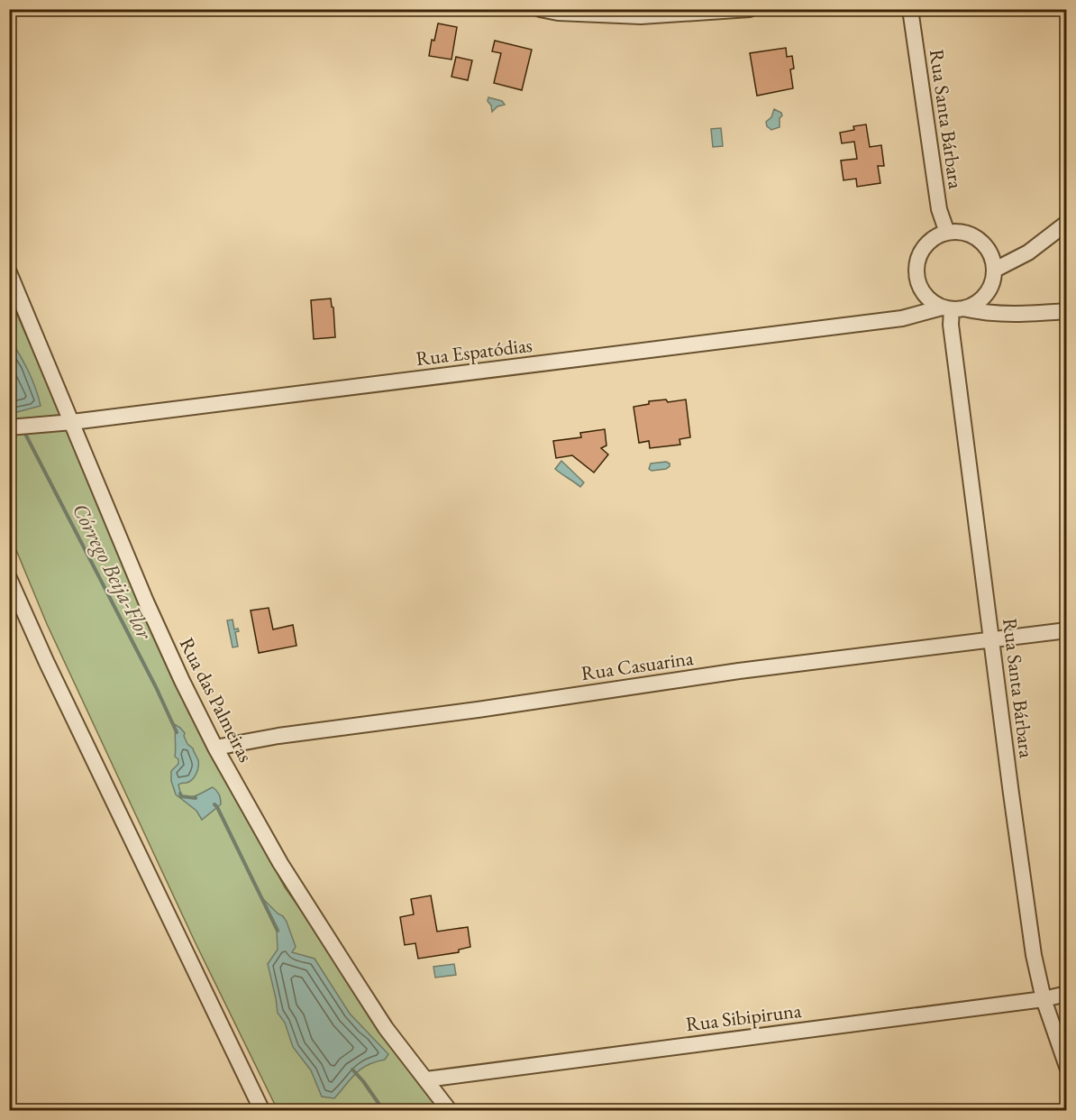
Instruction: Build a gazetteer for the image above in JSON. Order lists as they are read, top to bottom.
{
  "streets": {
    "street": [
      "Rua Santa Bárbara",
      "Rua Espatódias",
      "Rua Casuarina",
      "Rua das Palmeiras",
      "Rua Sibipiruna"
    ]
  },
  "crossings": [
    ["Rua Santa Bárbara", "Rua Espatódias"],
    ["Rua Santa Bárbara", "Rua Casuarina"],
    ["Rua Santa Bárbara", "Rua Sibipiruna"],
    ["Rua Espatódias", "Rua das Palmeiras"],
    ["Rua Casuarina", "Rua das Palmeiras"],
    ["Rua das Palmeiras", "Rua Sibipiruna"]
  ],
  "water": ["Córrego Beija-Flor"]
}
